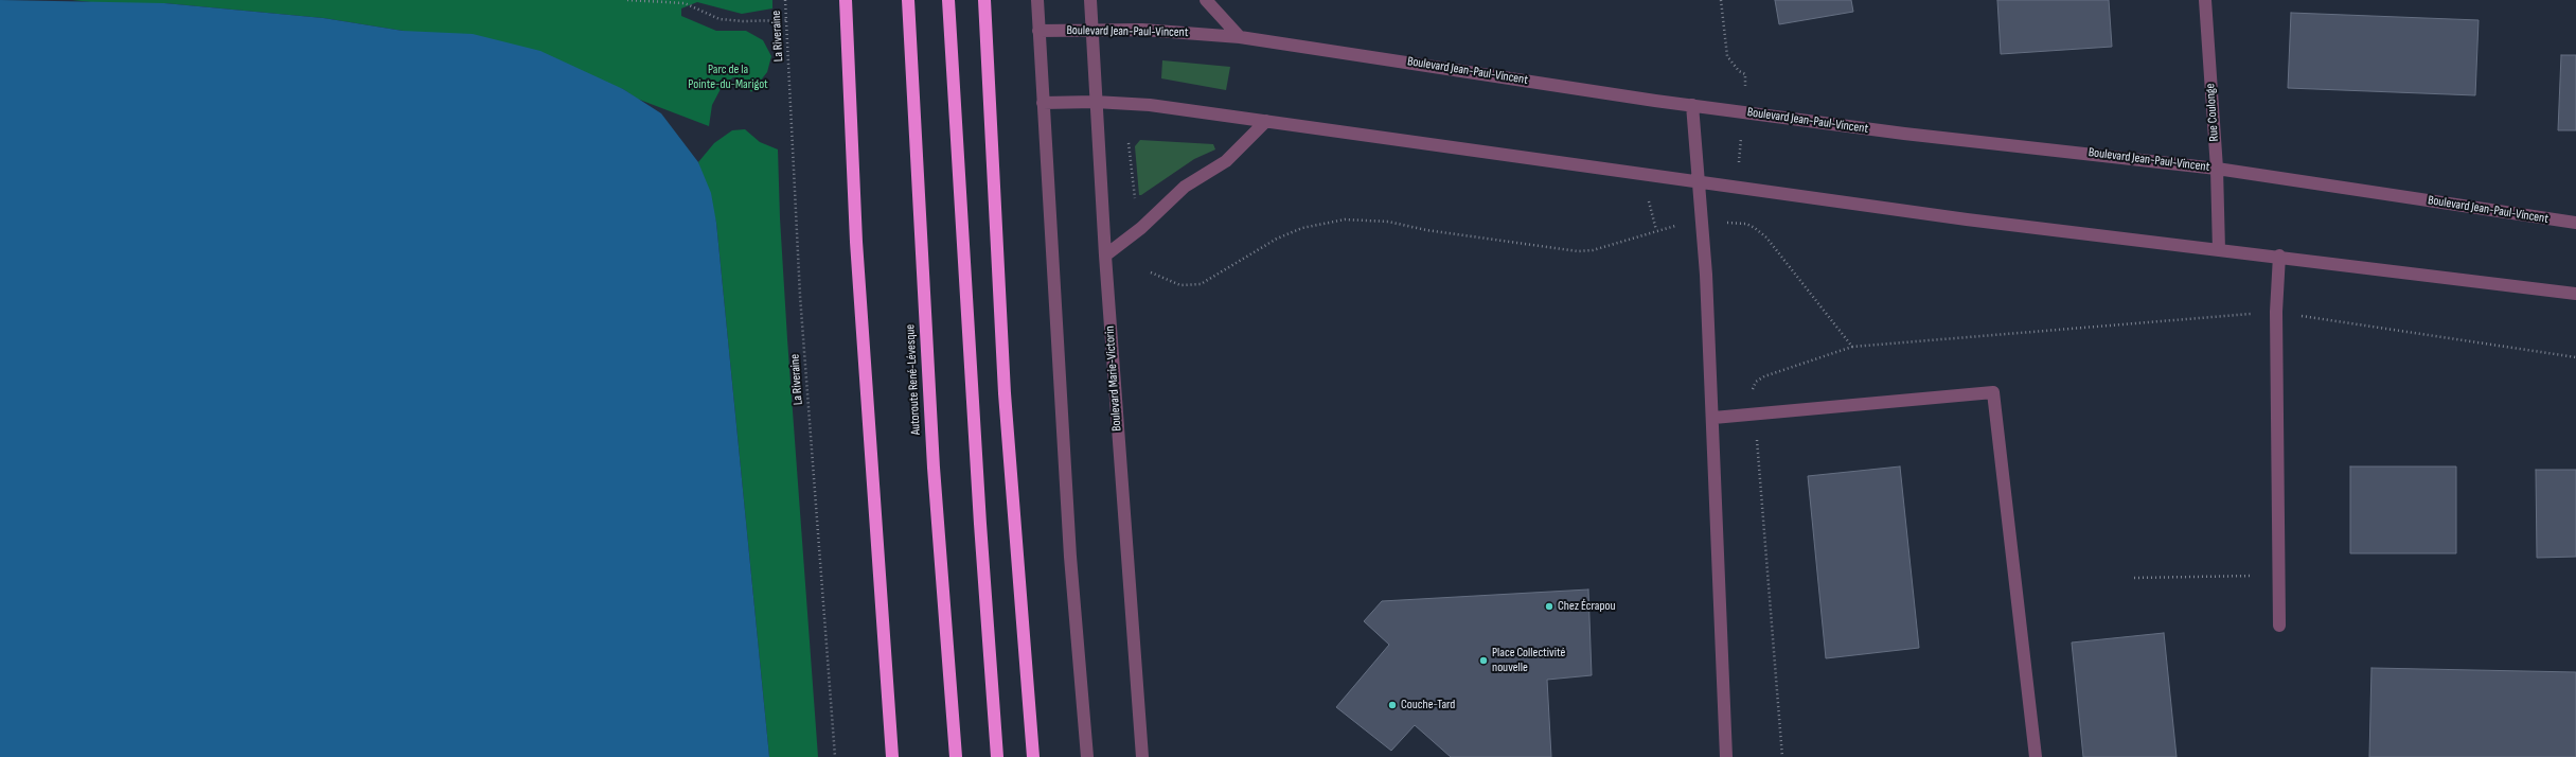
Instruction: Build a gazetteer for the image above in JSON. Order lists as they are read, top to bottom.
{
  "streets": {
    "highway": ["Autoroute René-Lévesque"],
    "street": ["Boulevard Jean-Paul-Vincent", "Rue Coulonge", "Boulevard Marie-Victorin"],
    "path": ["La Riveraine"]
  },
  "crossings": [
    ["Boulevard Jean-Paul-Vincent", "Rue Coulonge"],
    ["Boulevard Jean-Paul-Vincent", "Boulevard Marie-Victorin"]
  ],
  "parks": ["Parc de la Pointe-du-Marigot"],
  "places": ["Chez Écrapou", "Place Collectivité nouvelle", "Couche-Tard"]
}
